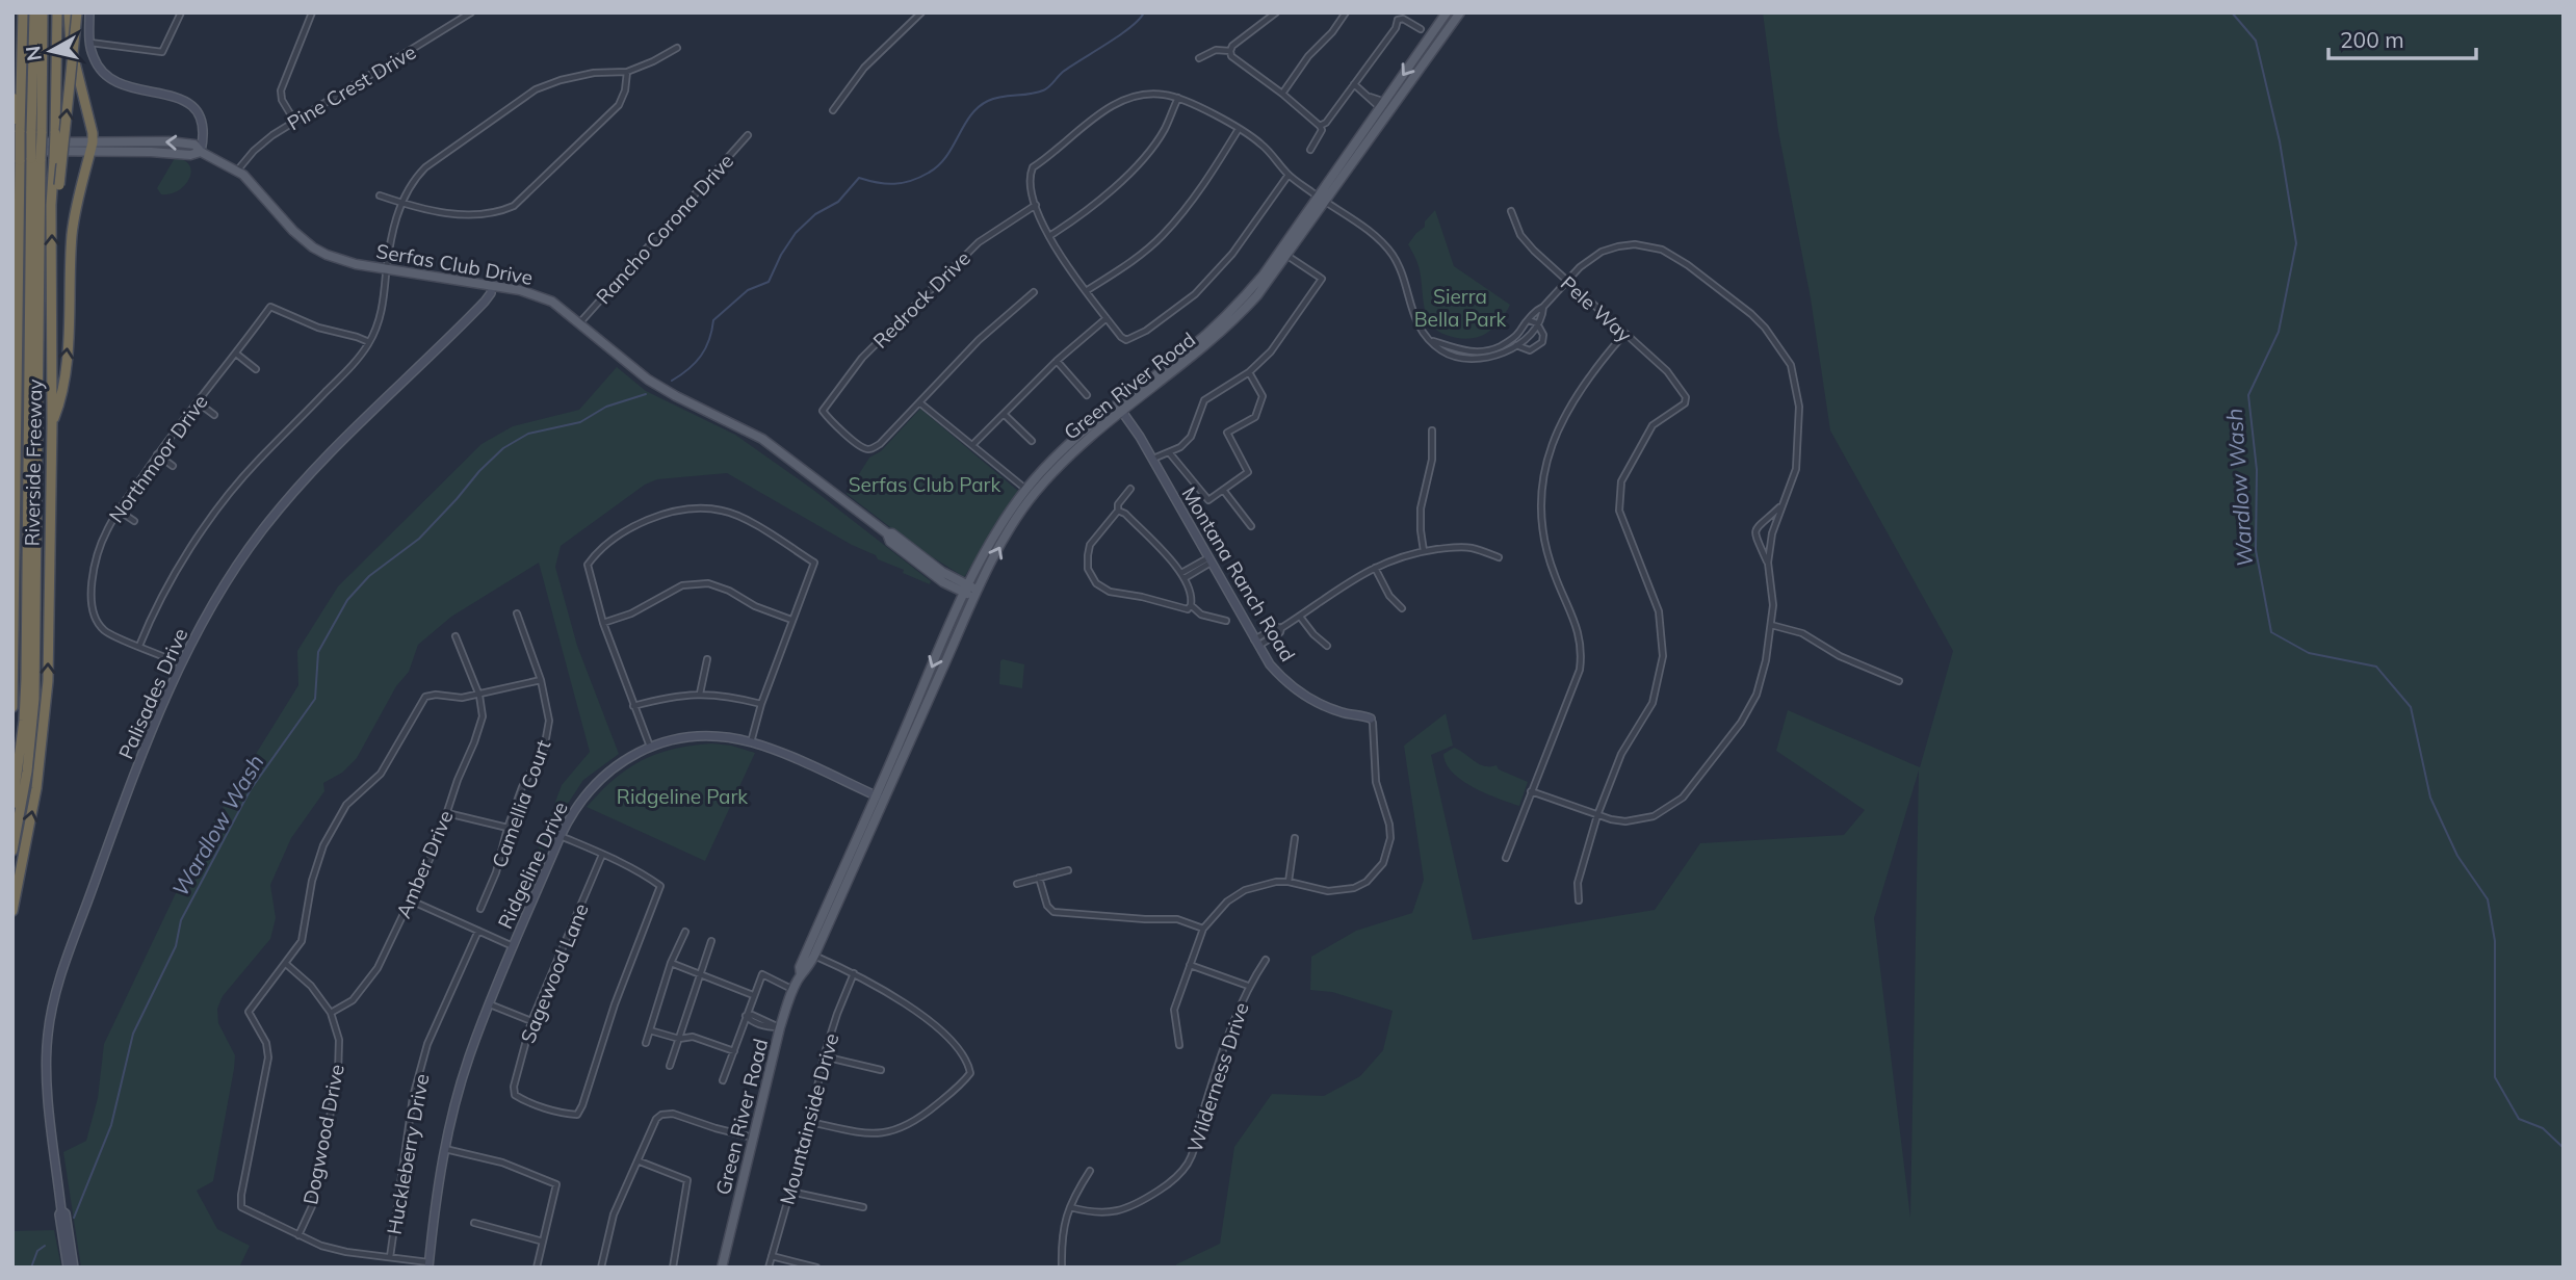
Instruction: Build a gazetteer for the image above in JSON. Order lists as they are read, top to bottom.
{
  "streets": {
    "highway": ["Riverside Freeway"],
    "main road": ["Serfas Club Drive", "Green River Road"],
    "street": [
      "Pine Crest Drive",
      "Rancho Corona Drive",
      "Redrock Drive",
      "Pele Way",
      "Northmoor Drive",
      "Montana Ranch Road",
      "Palisades Drive",
      "Camellia Court",
      "Amber Drive",
      "Ridgeline Drive",
      "Sagewood Lane",
      "Wilderness Drive",
      "Mountainside Drive",
      "Dogwood Drive",
      "Huckleberry Drive"
    ]
  },
  "crossings": [
    ["Pine Crest Drive", "Serfas Club Drive"],
    ["Rancho Corona Drive", "Serfas Club Drive"],
    ["Serfas Club Drive", "Green River Road"],
    ["Serfas Club Drive", "Palisades Drive"],
    ["Green River Road", "Montana Ranch Road"],
    ["Green River Road", "Ridgeline Drive"],
    ["Amber Drive", "Dogwood Drive"]
  ],
  "water": ["Wardlow Wash"],
  "parks": ["Sierra Bella Park", "Serfas Club Park", "Ridgeline Park"],
  "scale_bar": "200 m",
  "north": "left"
}
